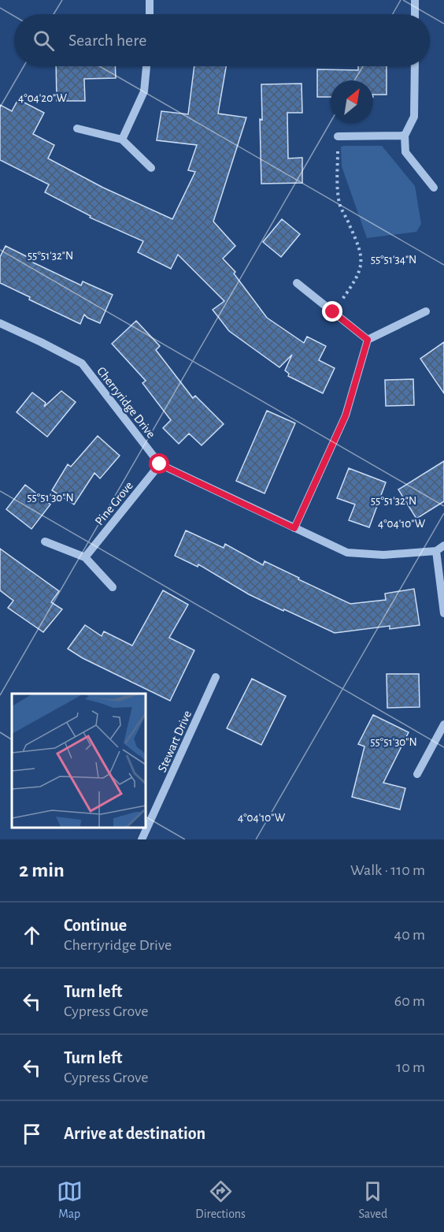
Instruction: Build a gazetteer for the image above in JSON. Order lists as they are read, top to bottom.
{
  "streets": {
    "street": ["Cherryridge Drive", "Pine Grove", "Stewart Drive"]
  },
  "crossings": [
    ["Cherryridge Drive", "Pine Grove"]
  ],
  "north": "top right",
  "page": {
    "search": "Search here",
    "heading": ["2 min", "Walk · 110 m"],
    "list": [
      ["Continue", "Cherryridge Drive", "40 m"],
      ["Turn left", "Cypress Grove", "60 m"],
      ["Turn left", "Cypress Grove", "10 m"],
      "Arrive at destination"
    ],
    "nav": ["Map", "Directions", "Saved"]
  },
  "coordinates": [
    "4°04'20\"W",
    "55°51'32\"N",
    "55°51'34\"N",
    "55°51'30\"N",
    "4°04'10\"W"
  ]
}
